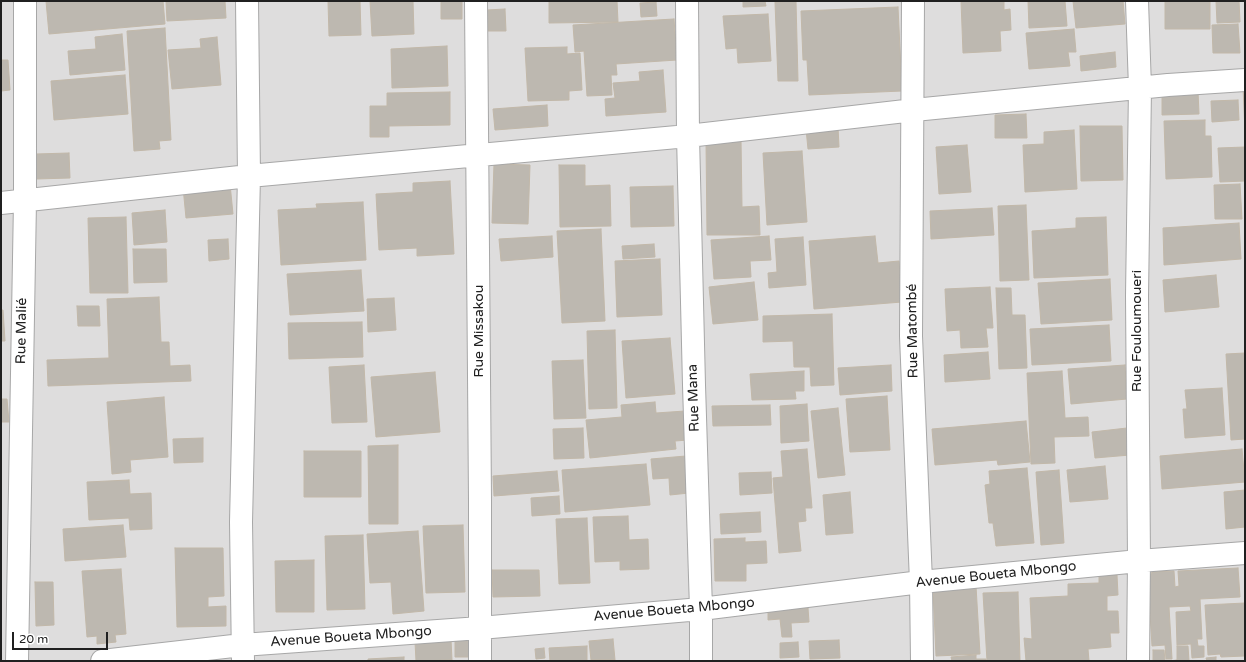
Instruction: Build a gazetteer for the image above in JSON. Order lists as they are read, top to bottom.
{
  "streets": {
    "street": [
      "Rue Malié",
      "Rue Missakou",
      "Rue Matombé",
      "Rue Fouloumoueri",
      "Rue Mana",
      "Avenue Boueta Mbongo"
    ]
  },
  "crossings": [
    ["Rue Missakou", "Avenue Boueta Mbongo"],
    ["Rue Matombé", "Avenue Boueta Mbongo"],
    ["Rue Fouloumoueri", "Avenue Boueta Mbongo"],
    ["Rue Mana", "Avenue Boueta Mbongo"]
  ],
  "scale_bar": "20 m"
}
